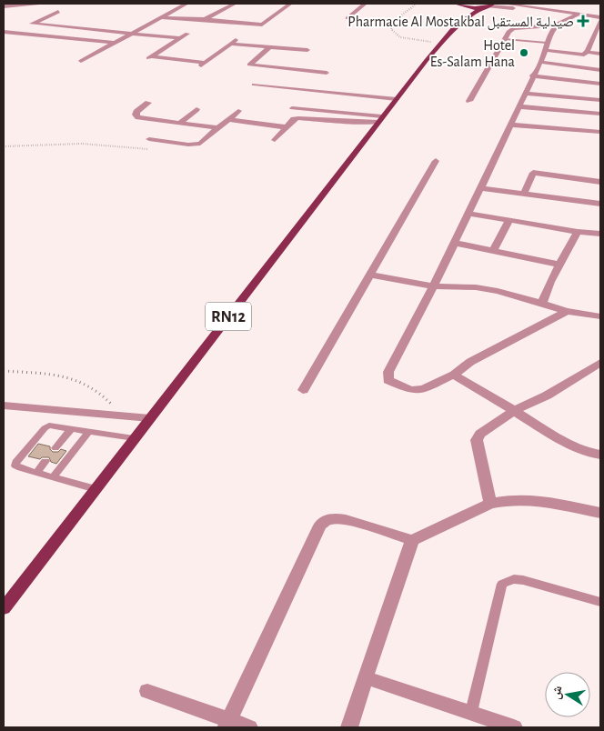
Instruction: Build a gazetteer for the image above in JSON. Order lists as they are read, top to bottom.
{
  "streets": {
    "main road": ["RN12"]
  },
  "places": {
    "health": ["Pharmacie Al Mostakbal صيدلية المستقبل"],
    "other": ["Hotel Es-Salam Hana"]
  },
  "north": "left"
}
